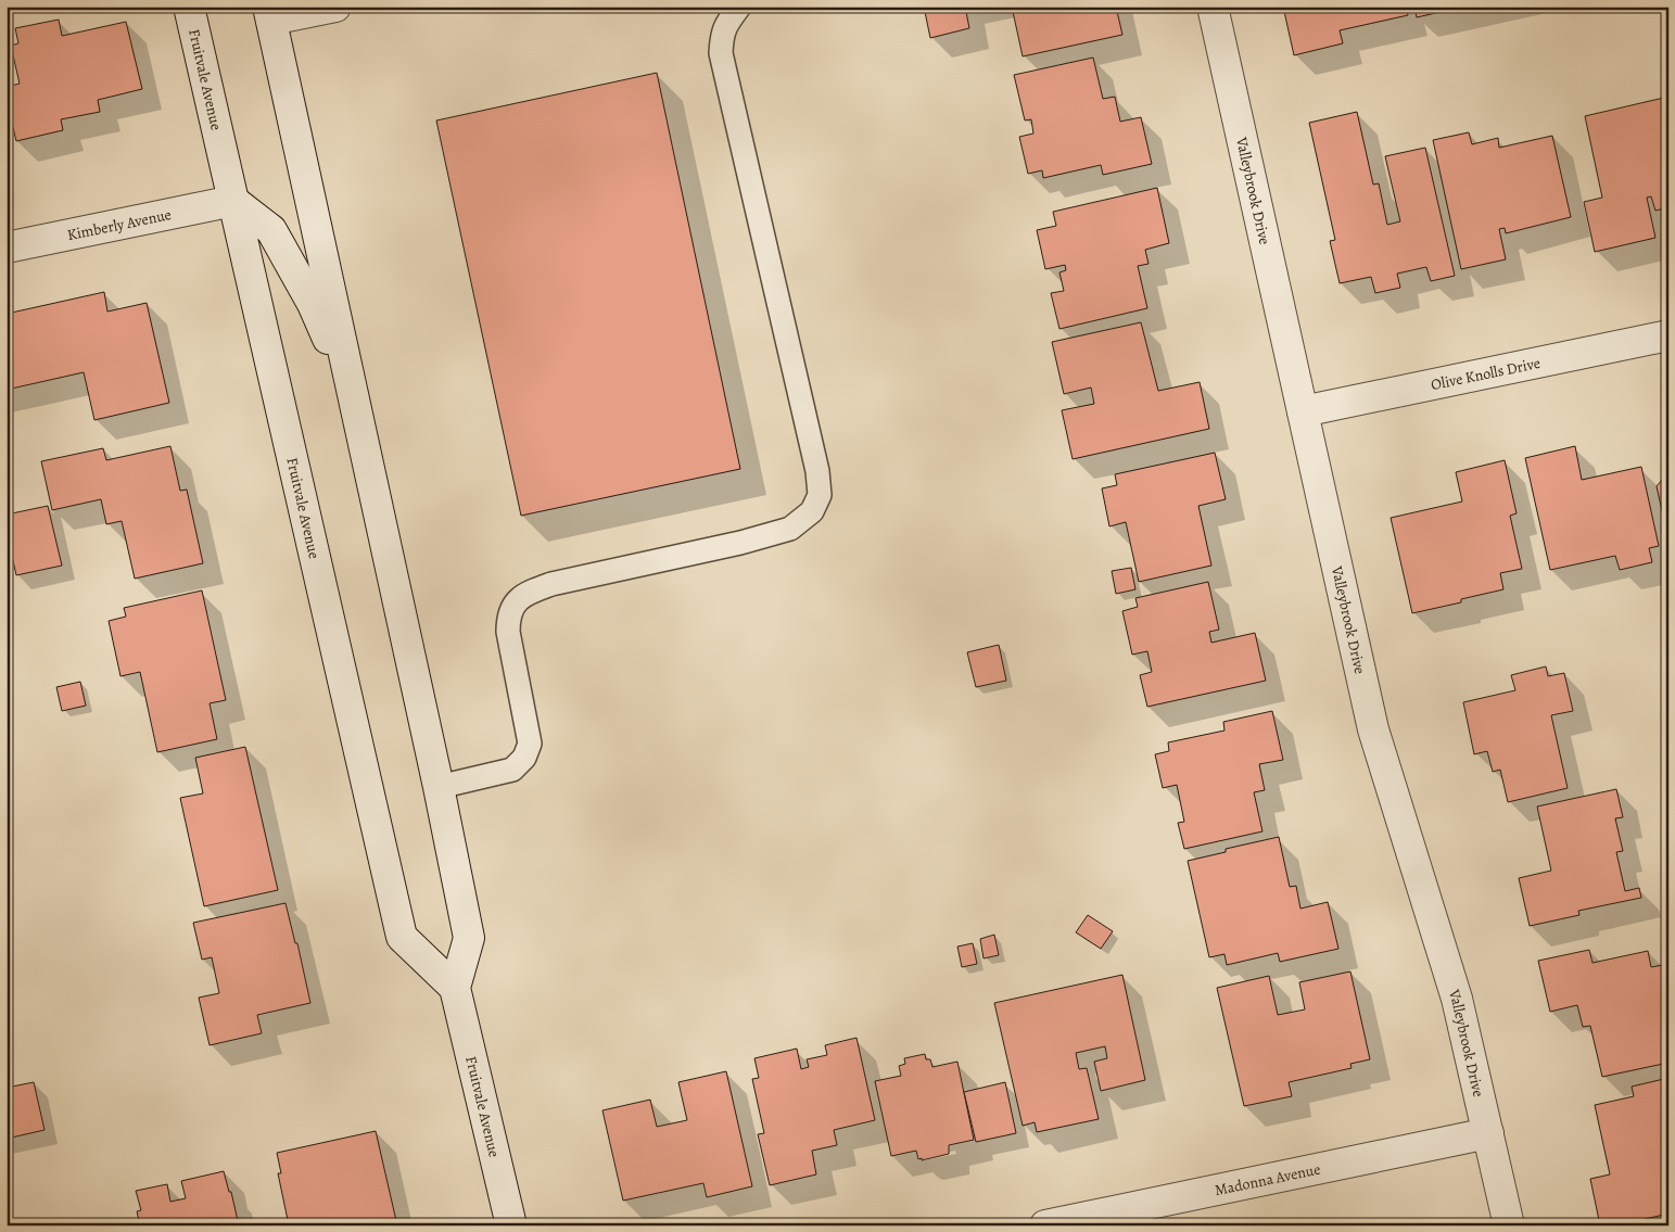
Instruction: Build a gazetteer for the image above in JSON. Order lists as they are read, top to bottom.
{
  "streets": {
    "main road": [
      "Fruitvale Avenue",
      "Valleybrook Drive",
      "Kimberly Avenue",
      "Olive Knolls Drive",
      "Madonna Avenue"
    ]
  },
  "crossings": [
    ["Fruitvale Avenue", "Kimberly Avenue"],
    ["Valleybrook Drive", "Olive Knolls Drive"],
    ["Valleybrook Drive", "Madonna Avenue"]
  ]
}
